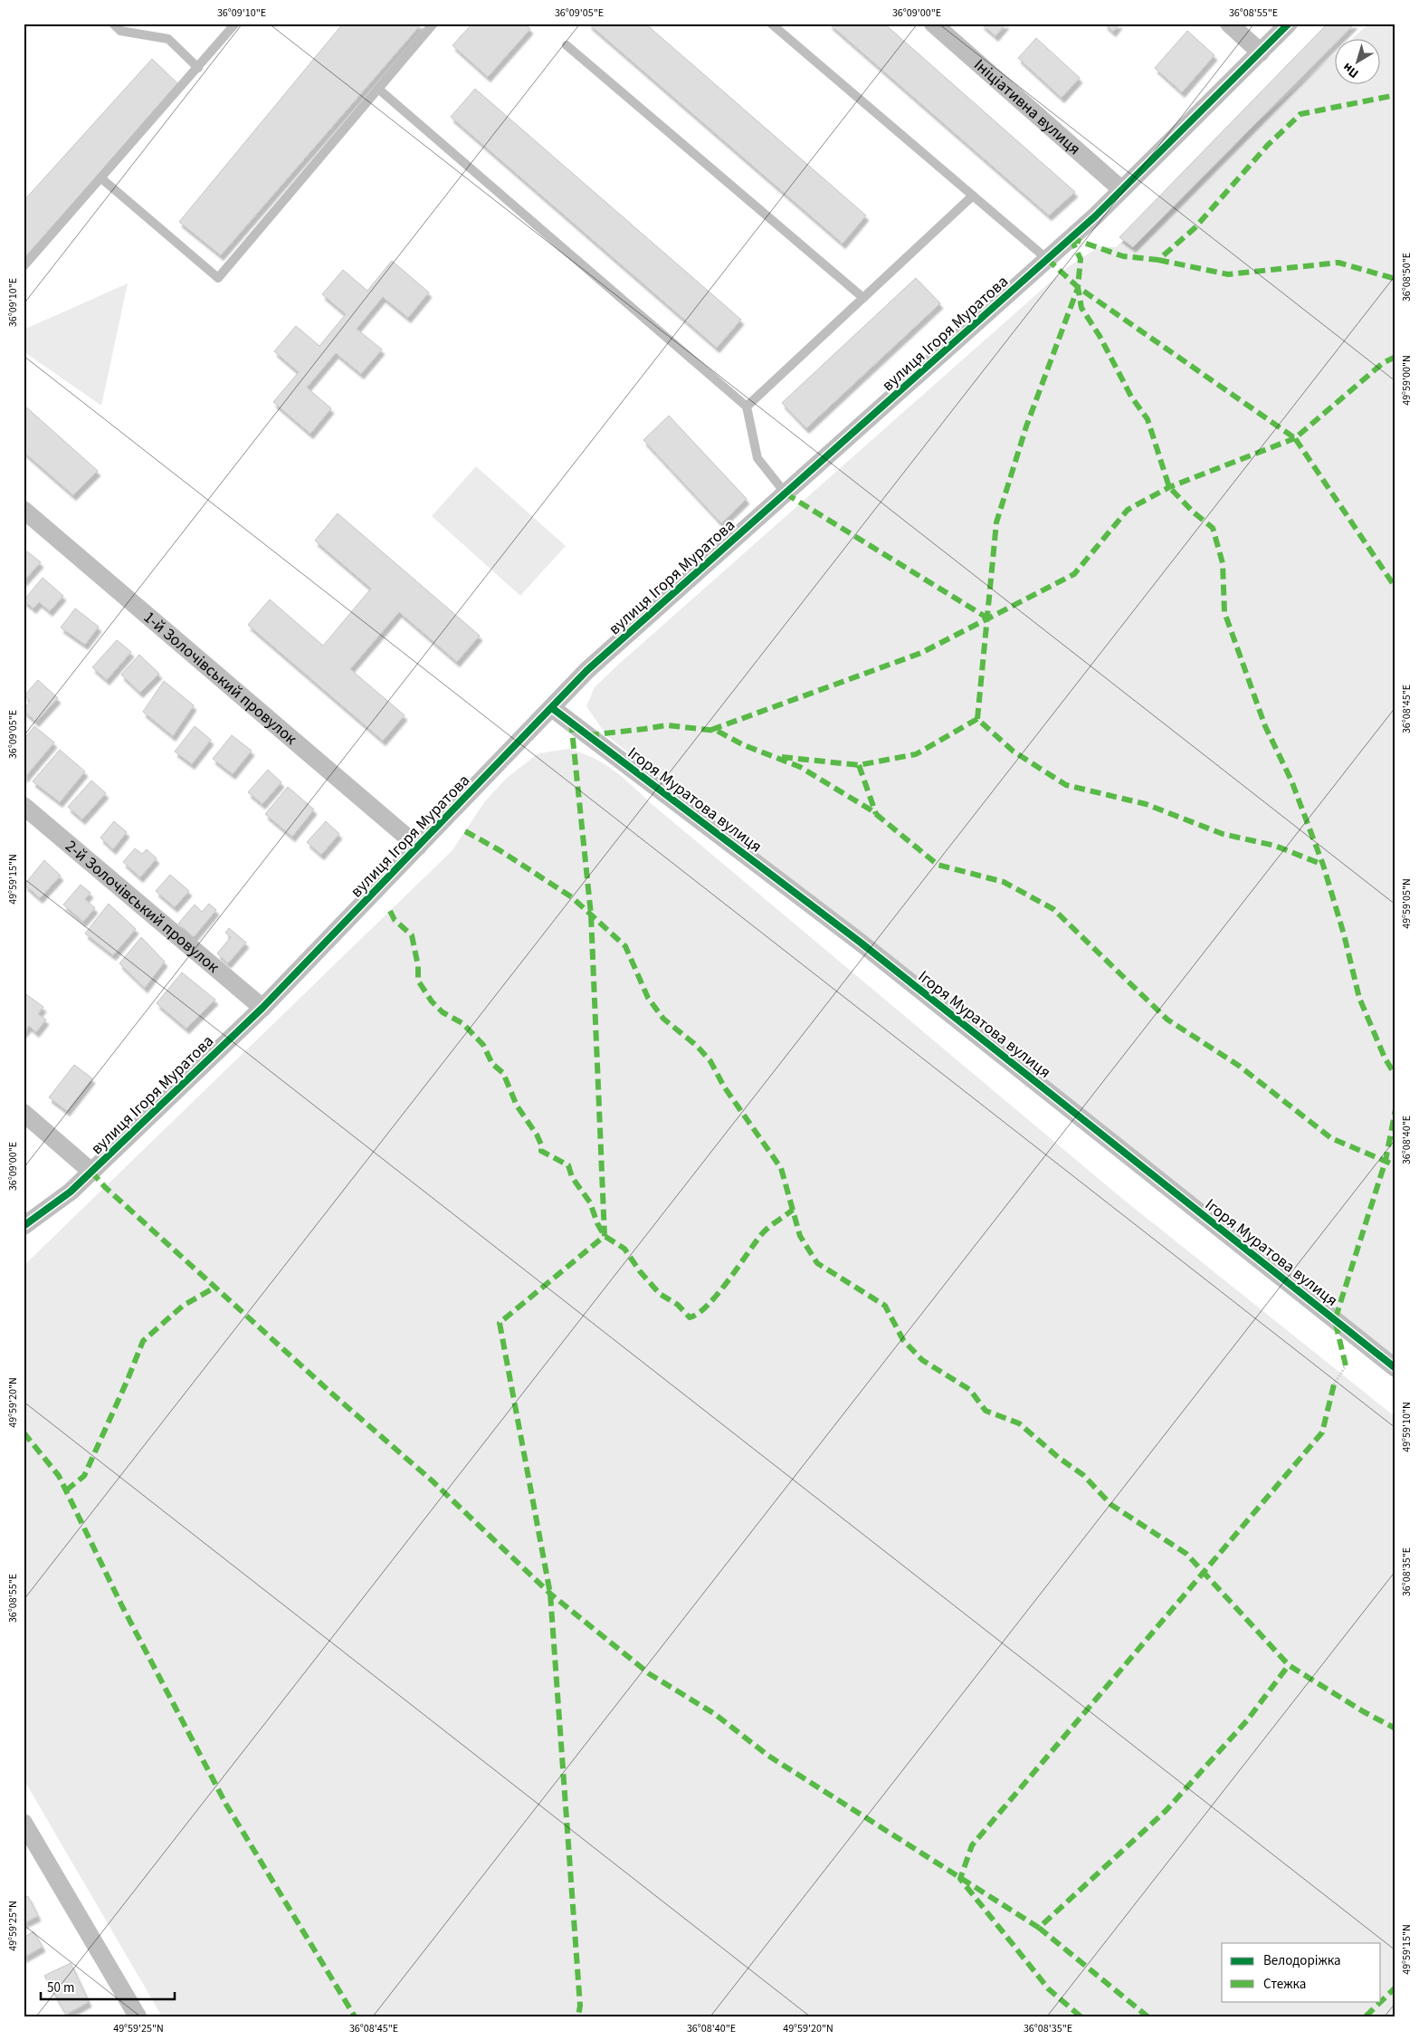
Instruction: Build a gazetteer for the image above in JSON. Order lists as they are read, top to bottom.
{
  "streets": {
    "street": [
      "Ініціативна вулиця",
      "вулиця Ігоря Муратова",
      "1-й Золочівський провулок",
      "Ігоря Муратова вулиця",
      "2-й Золочівський провулок"
    ]
  },
  "crossings": [
    ["Ініціативна вулиця", "вулиця Ігоря Муратова"],
    ["вулиця Ігоря Муратова", "1-й Золочівський провулок"],
    ["вулиця Ігоря Муратова", "Ігоря Муратова вулиця"],
    ["вулиця Ігоря Муратова", "2-й Золочівський провулок"]
  ],
  "legend": ["Велодоріжка", "Стежка"],
  "scale_bar": "50 m",
  "north": "bottom left",
  "coordinates": [
    "36°09'10\"E",
    "36°09'05\"E",
    "36°09'00\"E",
    "36°08'55\"E",
    "36°08'50\"E",
    "49°59'00\"N",
    "36°08'45\"E",
    "49°59'15\"N",
    "49°59'05\"N",
    "36°08'40\"E",
    "49°59'20\"N",
    "49°59'10\"N",
    "36°08'35\"E",
    "49°59'25\"N"
  ]
}
